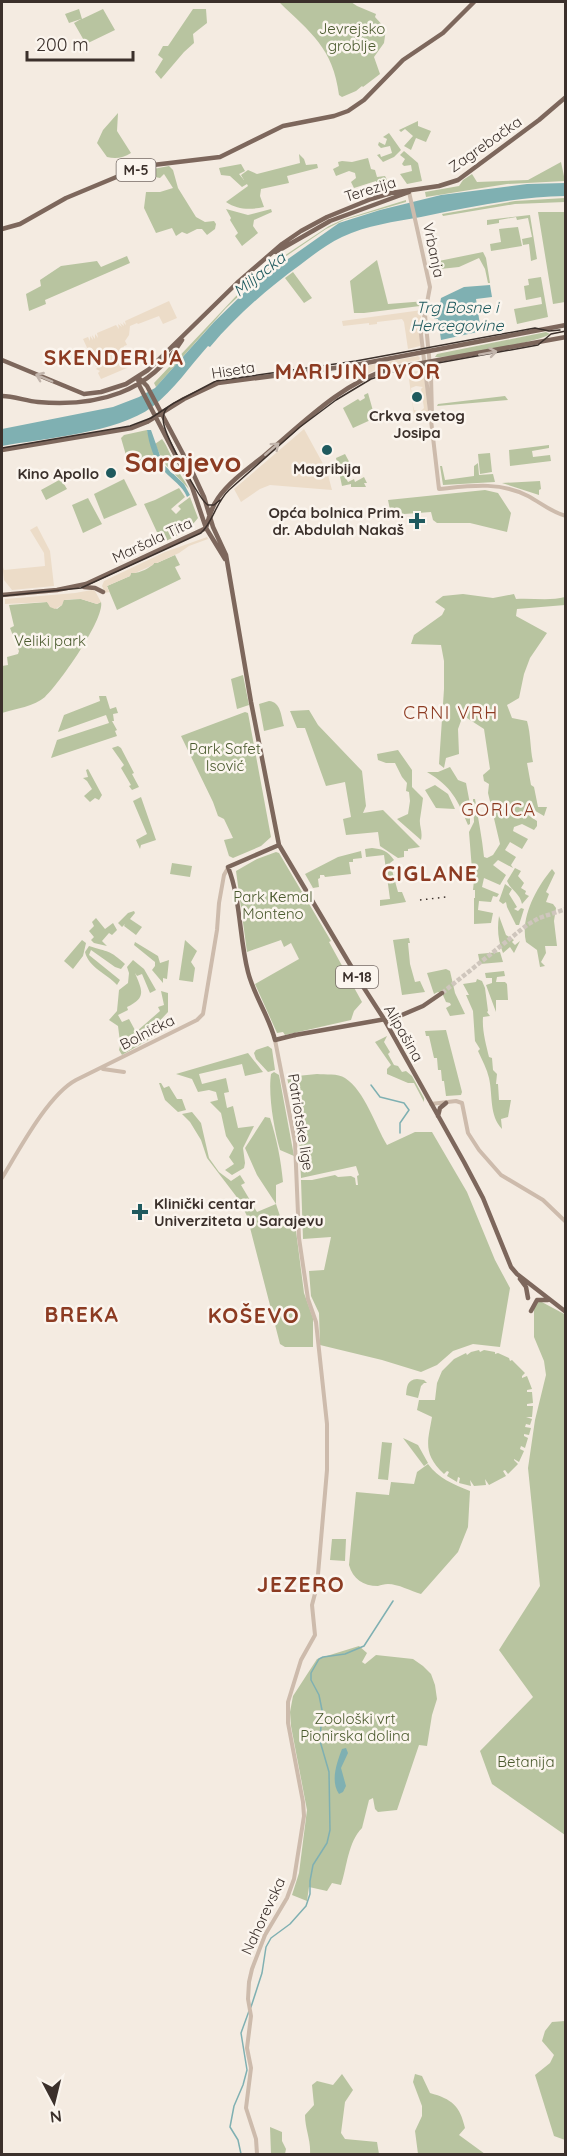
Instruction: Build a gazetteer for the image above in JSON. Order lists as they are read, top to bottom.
{
  "streets": {
    "main road": [
      "Zagrebačka",
      "M-5",
      "Terezija",
      "Hiseta",
      "Maršala Tita",
      "M-18",
      "Alipašina",
      "Patriotske lige"
    ],
    "street": ["Vrbanja", "Bolnička", "Nahorevska"]
  },
  "crossings": [
    ["Zagrebačka", "Terezija"],
    ["Zagrebačka", "Vrbanja"],
    ["Terezija", "Vrbanja"],
    ["Vrbanja", "Hiseta"],
    ["Vrbanja", "Maršala Tita"],
    ["Hiseta", "M-18"],
    ["Maršala Tita", "M-18"],
    ["Maršala Tita", "Alipašina"],
    ["M-18", "Alipašina"],
    ["Bolnička", "Patriotske lige"],
    ["Patriotske lige", "Nahorevska"]
  ],
  "one_way": ["Maršala Tita"],
  "districts": [
    "SKENDERIJA",
    "MARIJIN DVOR",
    "Sarajevo",
    "CRNI VRH",
    "GORICA",
    "CIGLANE",
    "BREKA",
    "KOŠEVO",
    "JEZERO"
  ],
  "water": ["Miljacka", "Trg Bosne i Hercegovine"],
  "parks": [
    "Jevrejsko groblje",
    "Veliki park",
    "Park Safet Isović",
    "Park Кemal Monteno",
    "Zoološki vrt Pionirska dolina",
    "Betanija"
  ],
  "places": {
    "other": ["Crkva svetog Josipa", "Magribija", "Kino Apollo"],
    "health": ["Opća bolnica Prim. dr. Abdulah Nakaš", "Klinički centar Univerziteta u Sarajevu"]
  },
  "scale_bar": "200 m",
  "north": "bottom"
}
